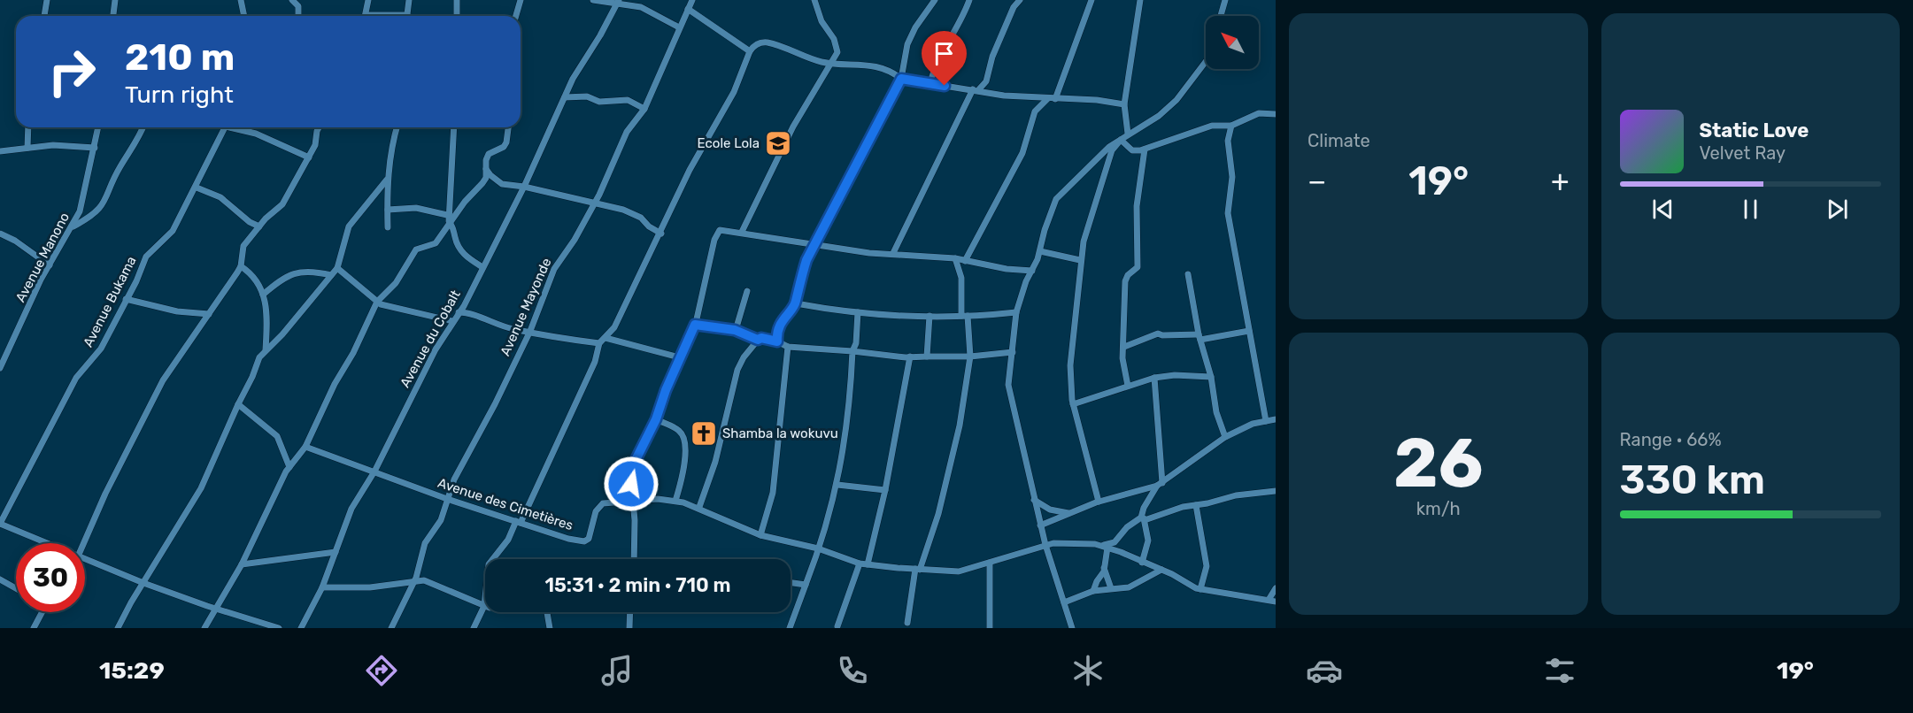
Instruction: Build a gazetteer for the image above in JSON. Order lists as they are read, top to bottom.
{
  "streets": {
    "street": [
      "Avenue Manono",
      "Avenue Bukama",
      "Avenue Mayonde",
      "Avenue du Cobalt",
      "Avenue des Cimetières"
    ]
  },
  "crossings": [
    ["Avenue Mayonde", "Avenue des Cimetières"],
    ["Avenue du Cobalt", "Avenue des Cimetières"]
  ],
  "places": {
    "school or university": ["Ecole Lola"],
    "church": ["Shamba la wokuvu"]
  },
  "north": "top left",
  "page": {
    "tile": [
      "Climate",
      ["26", "km/h"],
      ["Range · 66%", "330 km"]
    ],
    "turn": ["210 m", "Turn right"],
    "song": ["Static Love", "Velvet Ray"],
    "heat": ["−", "19°", "+"],
    "limit": "30",
    "trip": "15:31 · 2 min · 710 m",
    "tabs": ["15:29", "19°"]
  }
}
